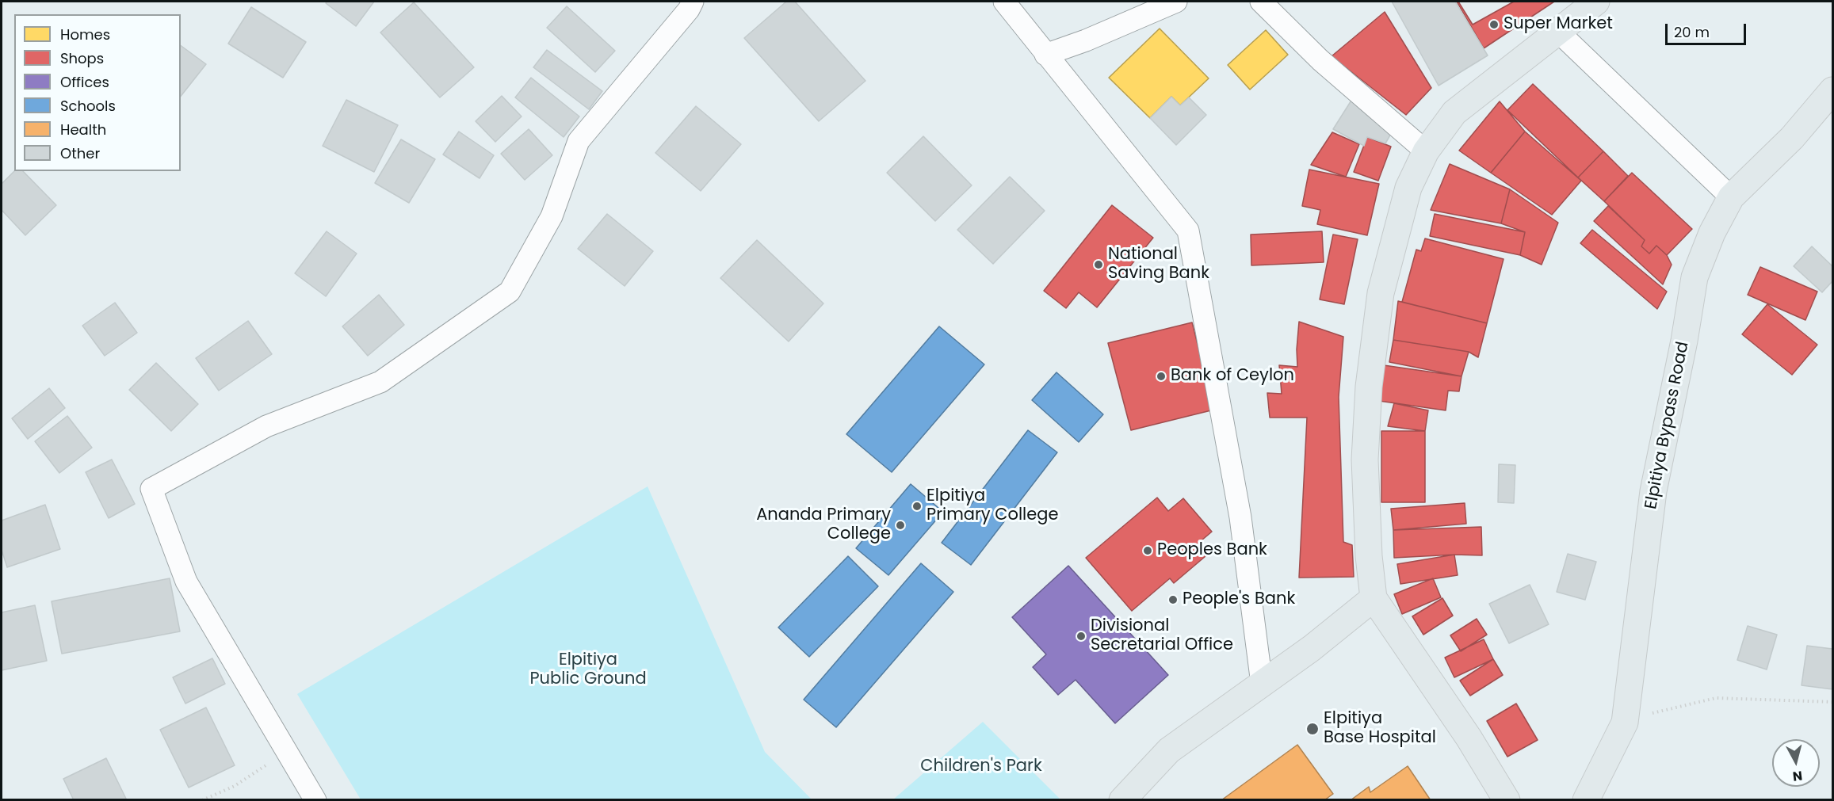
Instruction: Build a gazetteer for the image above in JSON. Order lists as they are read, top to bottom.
{
  "streets": {
    "main road": ["Elpitiya Bypass Road"]
  },
  "parks": ["Elpitiya Public Ground", "Children's Park"],
  "places": [
    "Super Market",
    "National Saving Bank",
    "Bank of Ceylon",
    "Elpitiya Primary College",
    "Ananda Primary College",
    "Peoples Bank",
    "People's Bank",
    "Divisional Secretarial Office",
    "Elpitiya Base Hospital"
  ],
  "legend": [
    "Homes",
    "Shops",
    "Offices",
    "Schools",
    "Health",
    "Other"
  ],
  "scale_bar": "20 m",
  "north": "bottom"
}
